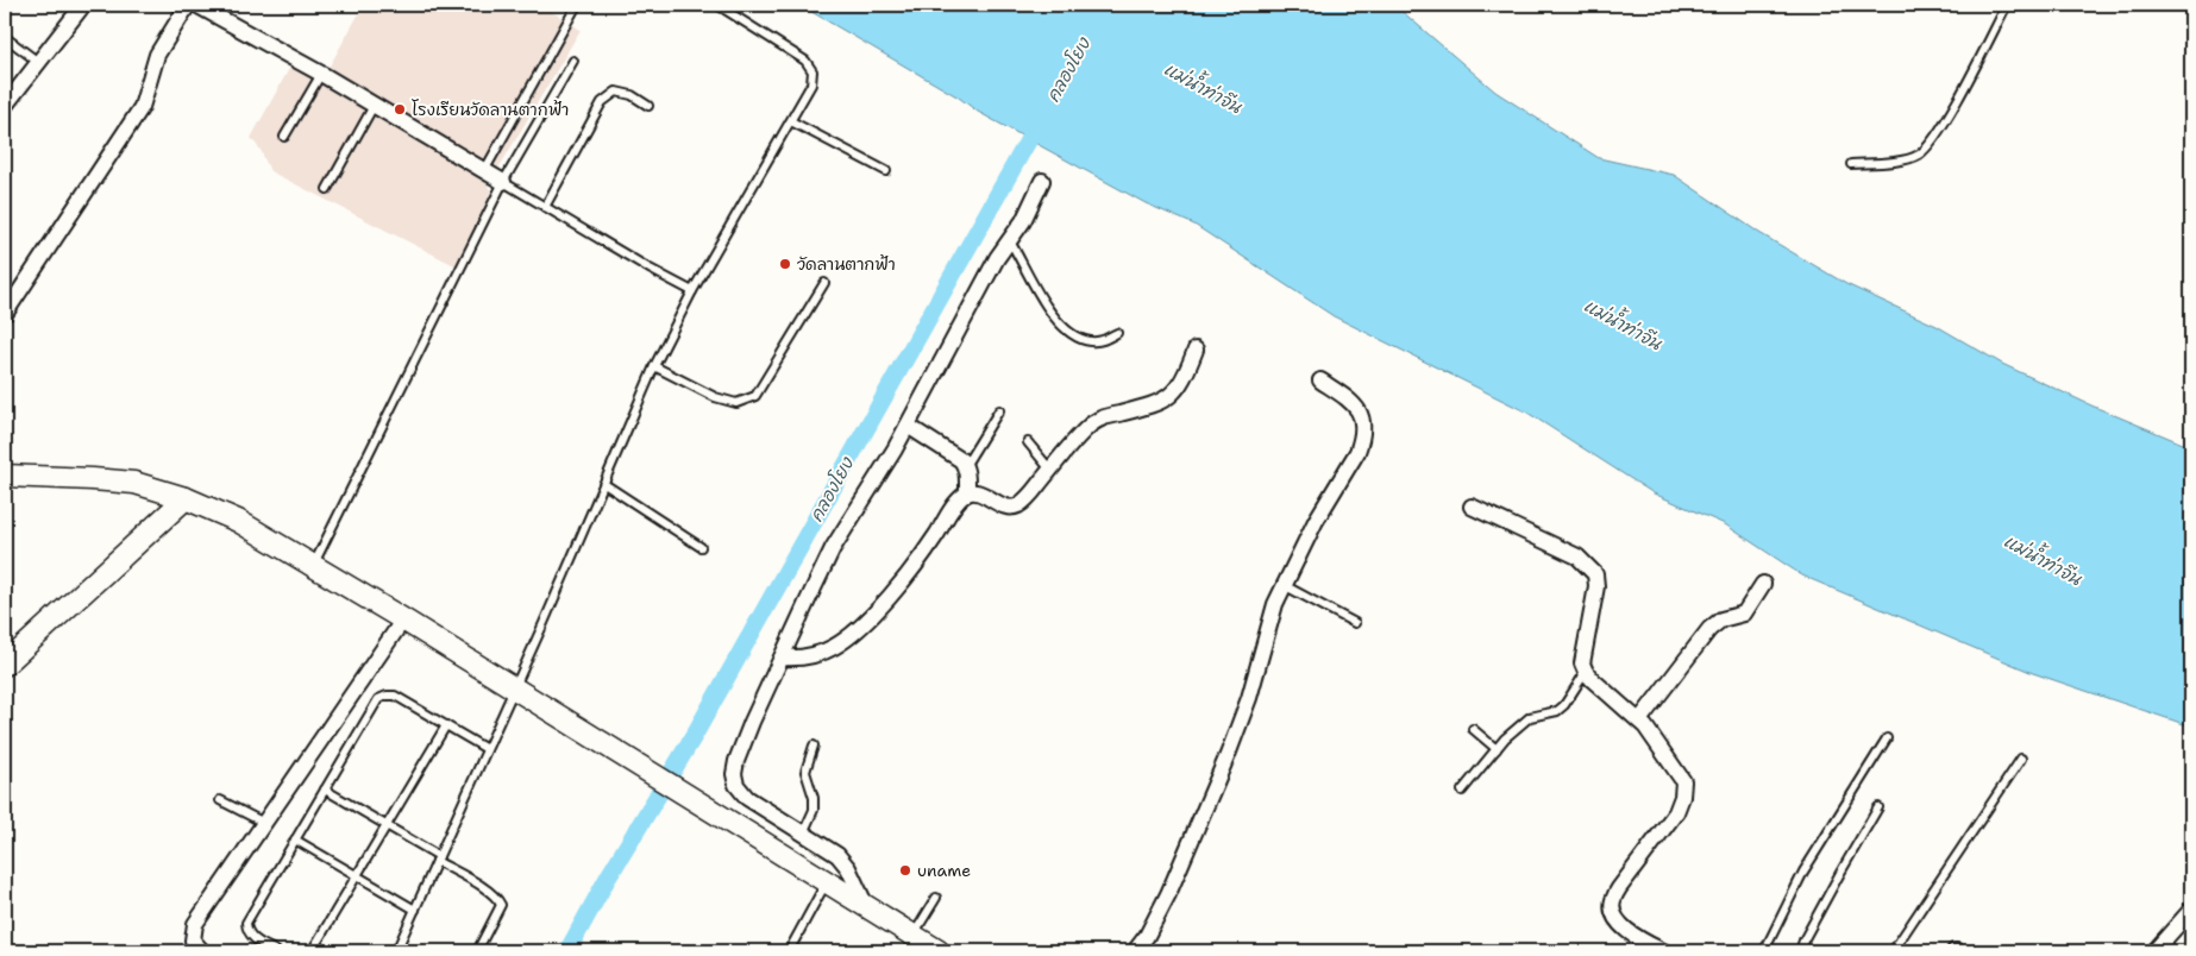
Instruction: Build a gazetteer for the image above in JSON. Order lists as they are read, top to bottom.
{
  "water": ["คลองโยง", "แม่น้ำท่าจีน"],
  "places": ["โรงเรียนวัดลานตากฟ้า", "วัดลานตากฟ้า", "uname"]
}
